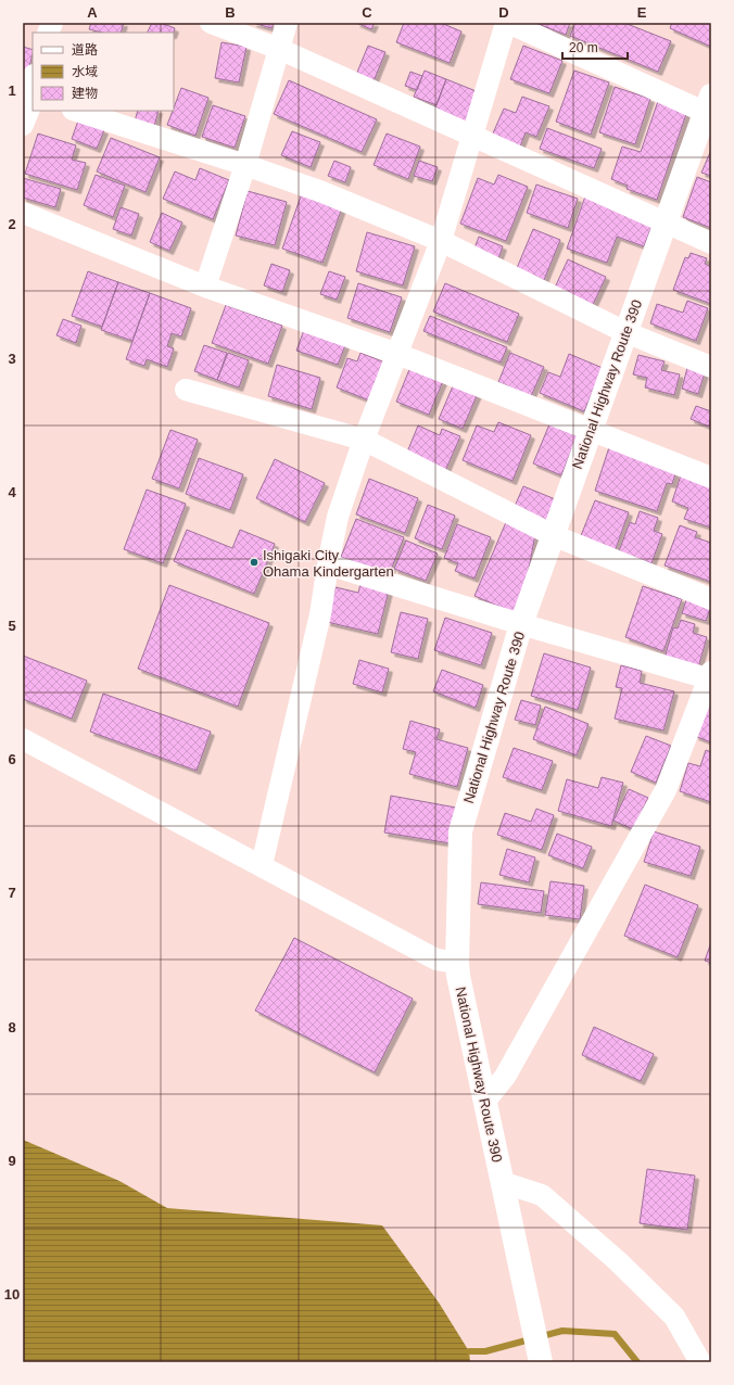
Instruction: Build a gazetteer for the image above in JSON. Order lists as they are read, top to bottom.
{
  "streets": {
    "highway": ["National Highway Route 390"]
  },
  "places": ["Ishigaki City Ohama Kindergarten"],
  "legend": ["道路", "水域", "建物"],
  "scale_bar": "20 m",
  "grid": {
    "columns": [
      "A",
      "B",
      "C",
      "D",
      "E"
    ],
    "rows": [
      "1",
      "2",
      "3",
      "4",
      "5",
      "6",
      "7",
      "8",
      "9",
      "10"
    ]
  }
}
